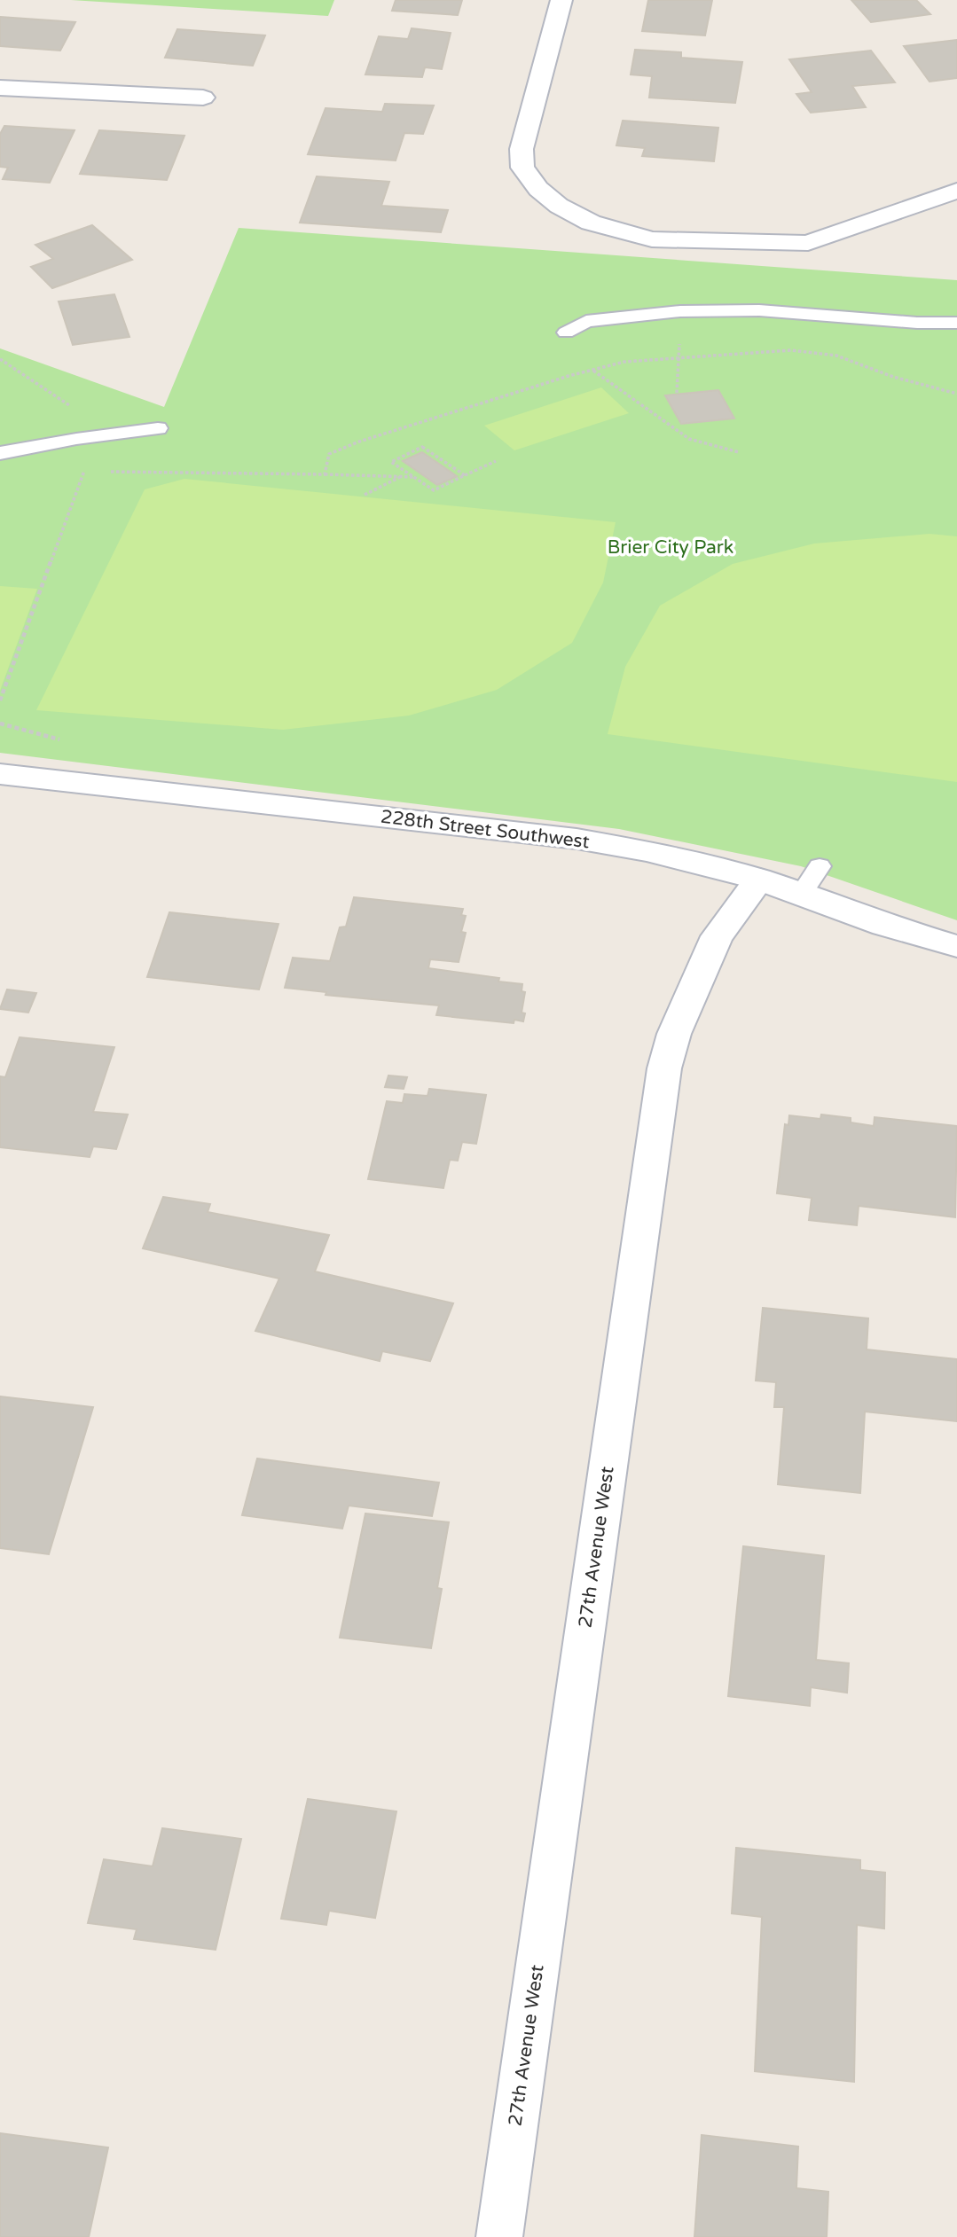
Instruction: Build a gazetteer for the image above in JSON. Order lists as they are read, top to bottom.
{
  "streets": {
    "street": ["228th Street Southwest", "27th Avenue West"]
  },
  "crossings": [
    ["228th Street Southwest", "27th Avenue West"]
  ],
  "parks": ["Brier City Park"]
}
